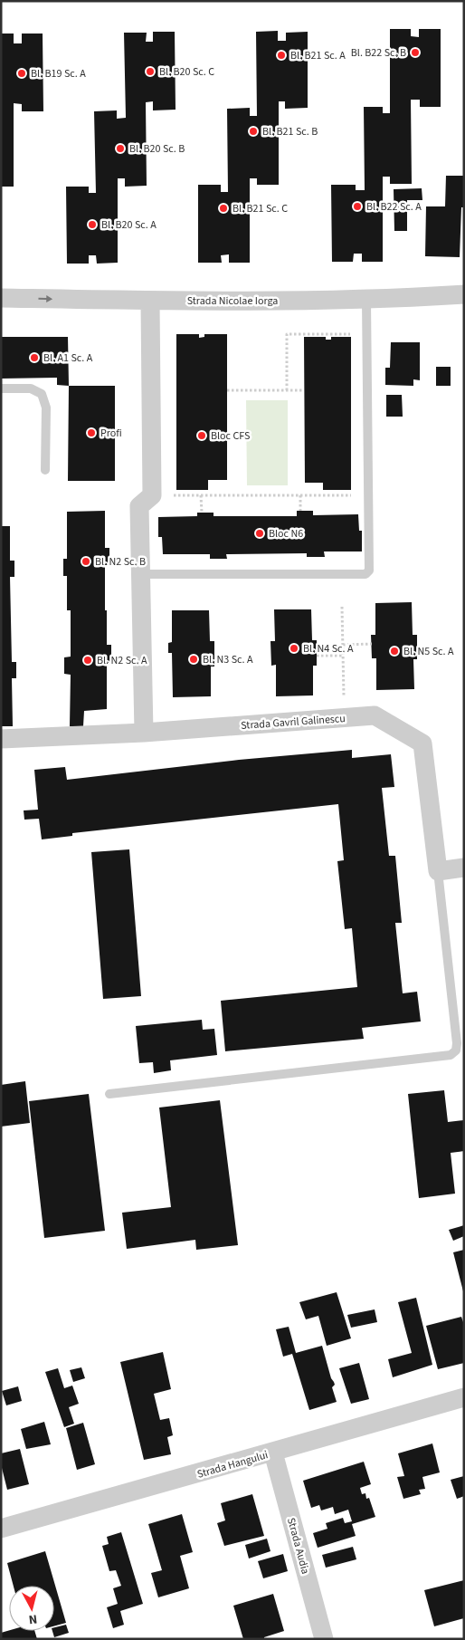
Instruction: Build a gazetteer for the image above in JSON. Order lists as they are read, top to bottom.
{
  "streets": {
    "street": [
      "Strada Nicolae Iorga",
      "Strada Gavril Galinescu",
      "Strada Hangului",
      "Strada Audia"
    ]
  },
  "crossings": [
    ["Strada Hangului", "Strada Audia"]
  ],
  "places": [
    "Bl. B22 Sc. B",
    "Bl. B21 Sc. A",
    "Bl. B20 Sc. C",
    "Bl. B19 Sc. A",
    "Bl. B21 Sc. B",
    "Bl. B20 Sc. B",
    "Bl. B22 Sc. A",
    "Bl. B21 Sc. C",
    "Bl. B20 Sc. A",
    "Bl. A1 Sc. A",
    "Profi",
    "Bloc CFS",
    "Bloc N6",
    "Bl. N2 Sc. B",
    "Bl. N4 Sc. A",
    "Bl. N5 Sc. A",
    "Bl. N3 Sc. A",
    "Bl. N2 Sc. A"
  ],
  "north": "bottom"
}
